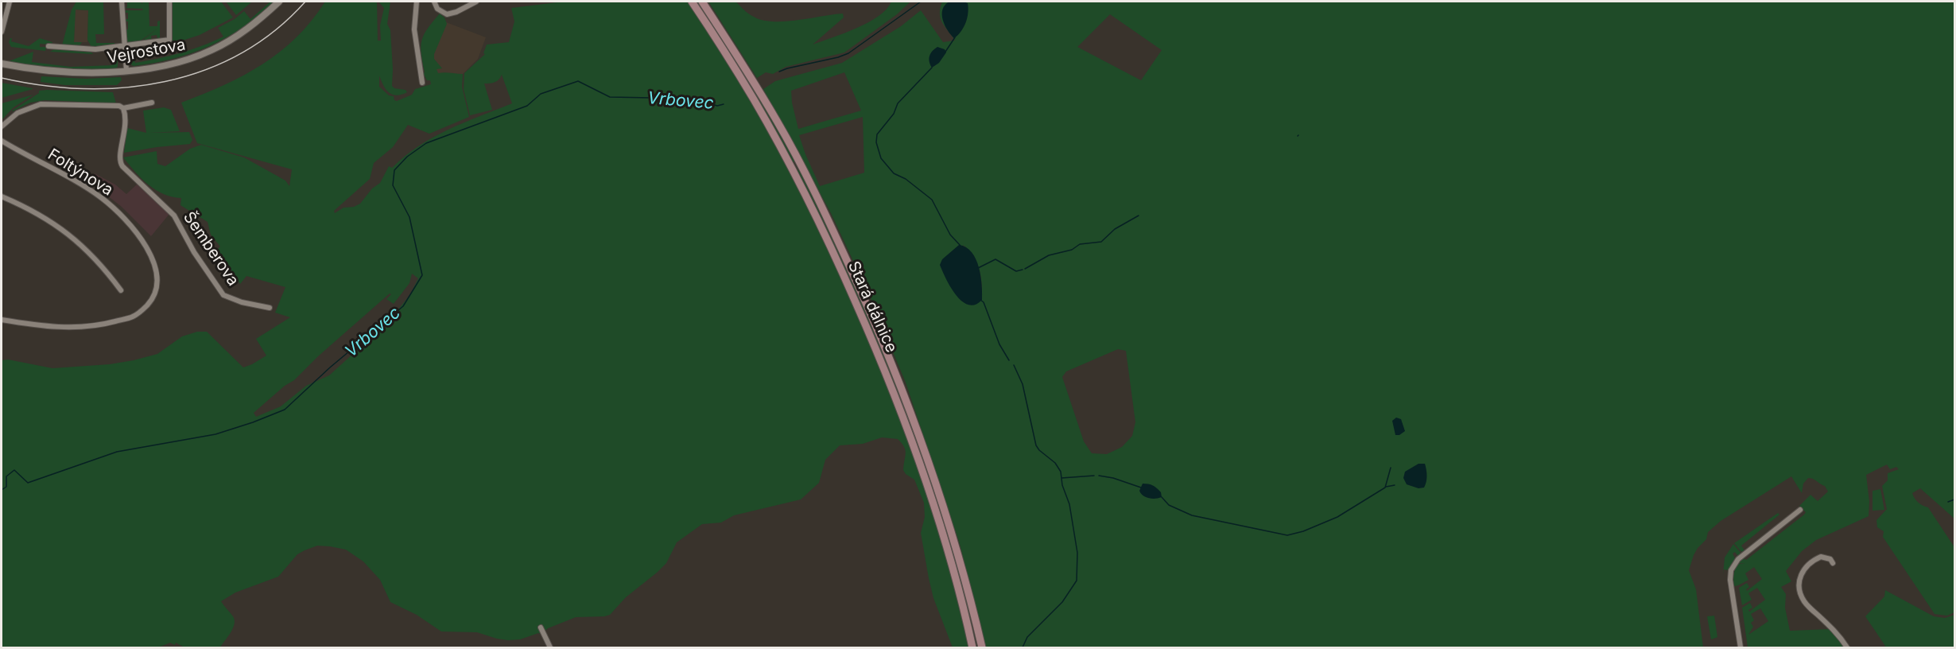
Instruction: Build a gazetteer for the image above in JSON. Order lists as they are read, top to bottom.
{
  "streets": {
    "main road": ["Stará dálnice"],
    "street": ["Vejrostova", "Foltýnova", "Šemberova"]
  },
  "water": ["Vrbovec"]
}
